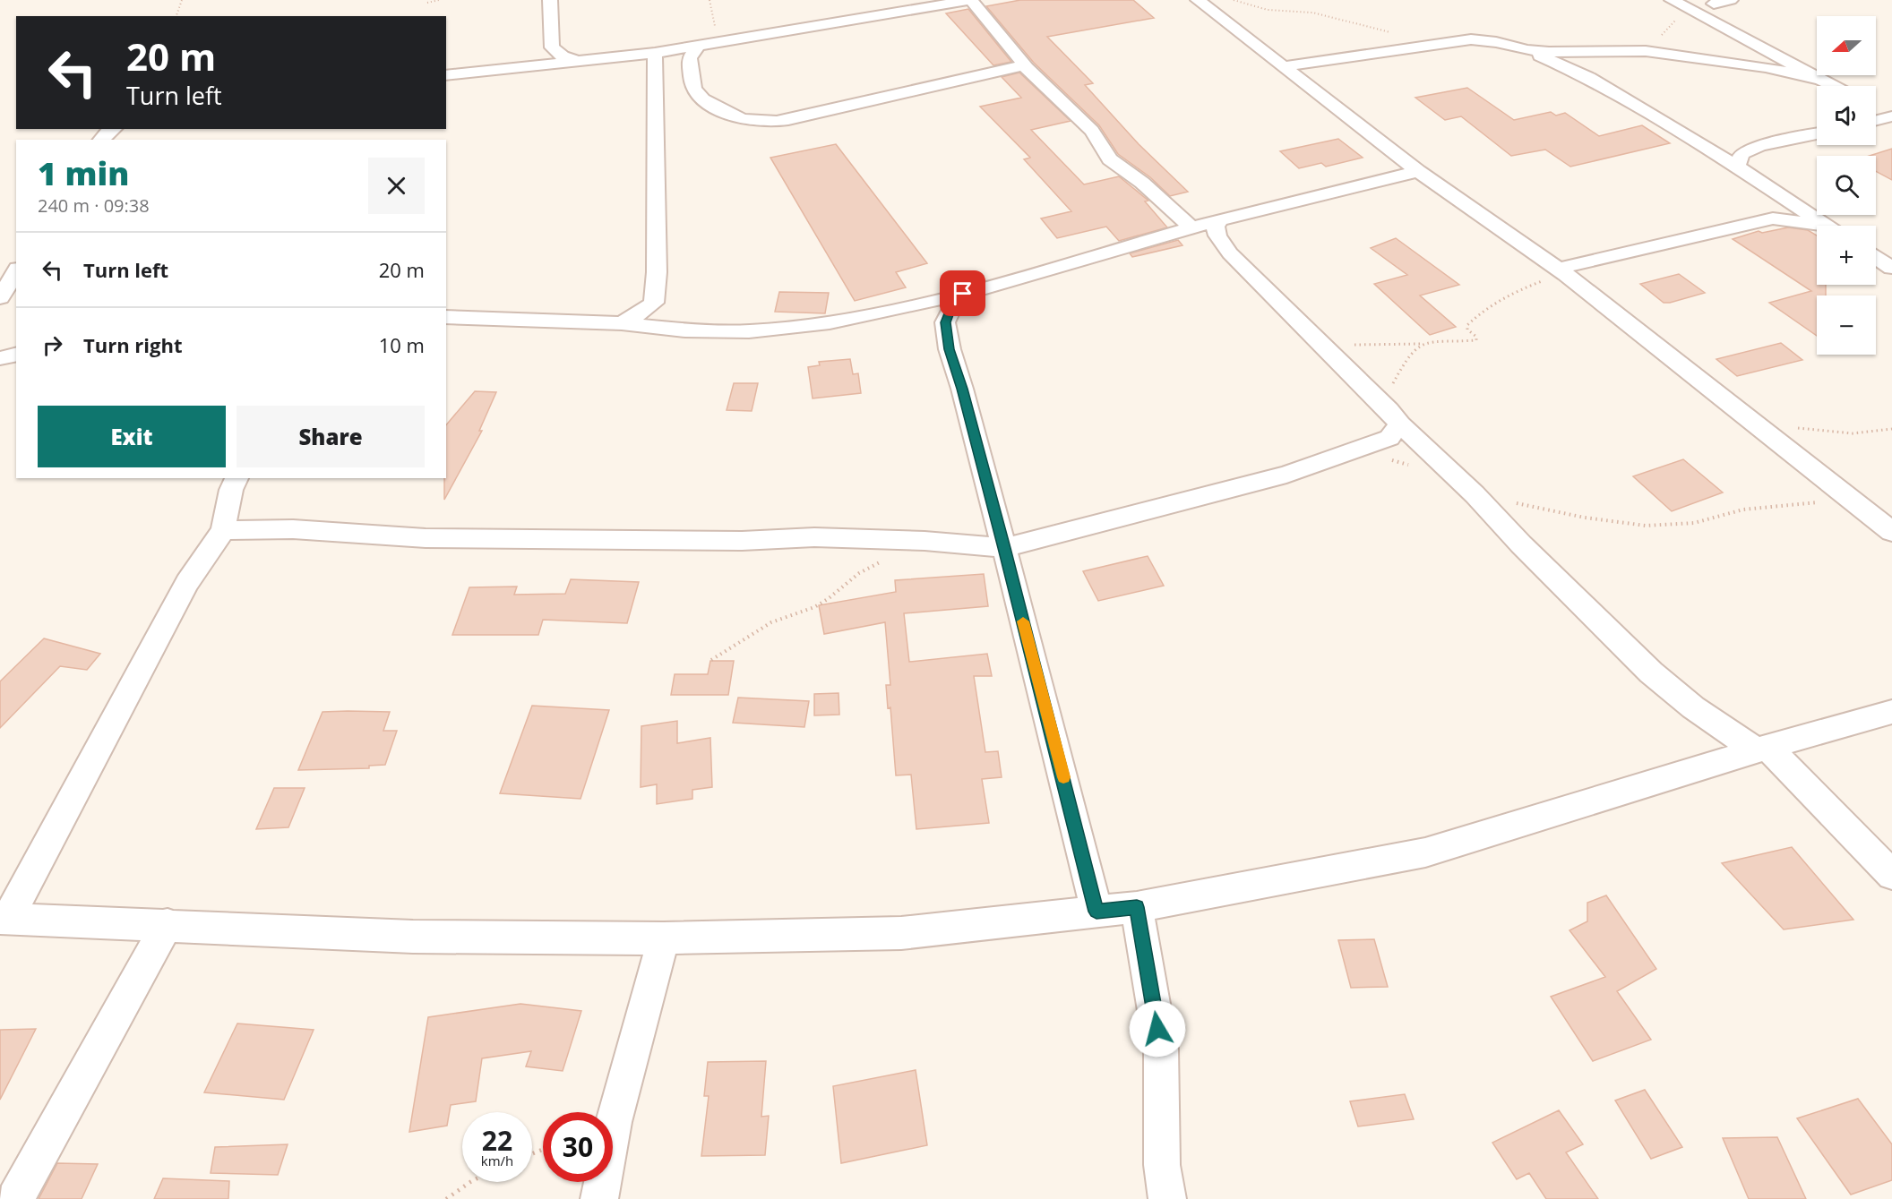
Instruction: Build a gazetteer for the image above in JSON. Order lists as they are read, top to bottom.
{
  "north": "left",
  "page": {
    "map_buttons": ["+", "−"],
    "turn": ["20 m", "Turn left"],
    "heading": ["1 min", "240 m · 09:38"],
    "list": [
      {
        "name": "Turn left",
        "value": "20 m"
      },
      {
        "name": "Turn right",
        "value": "10 m"
      }
    ],
    "buttons": ["Exit", "Share"],
    "speed": "22 km/h",
    "limit": "30"
  }
}
